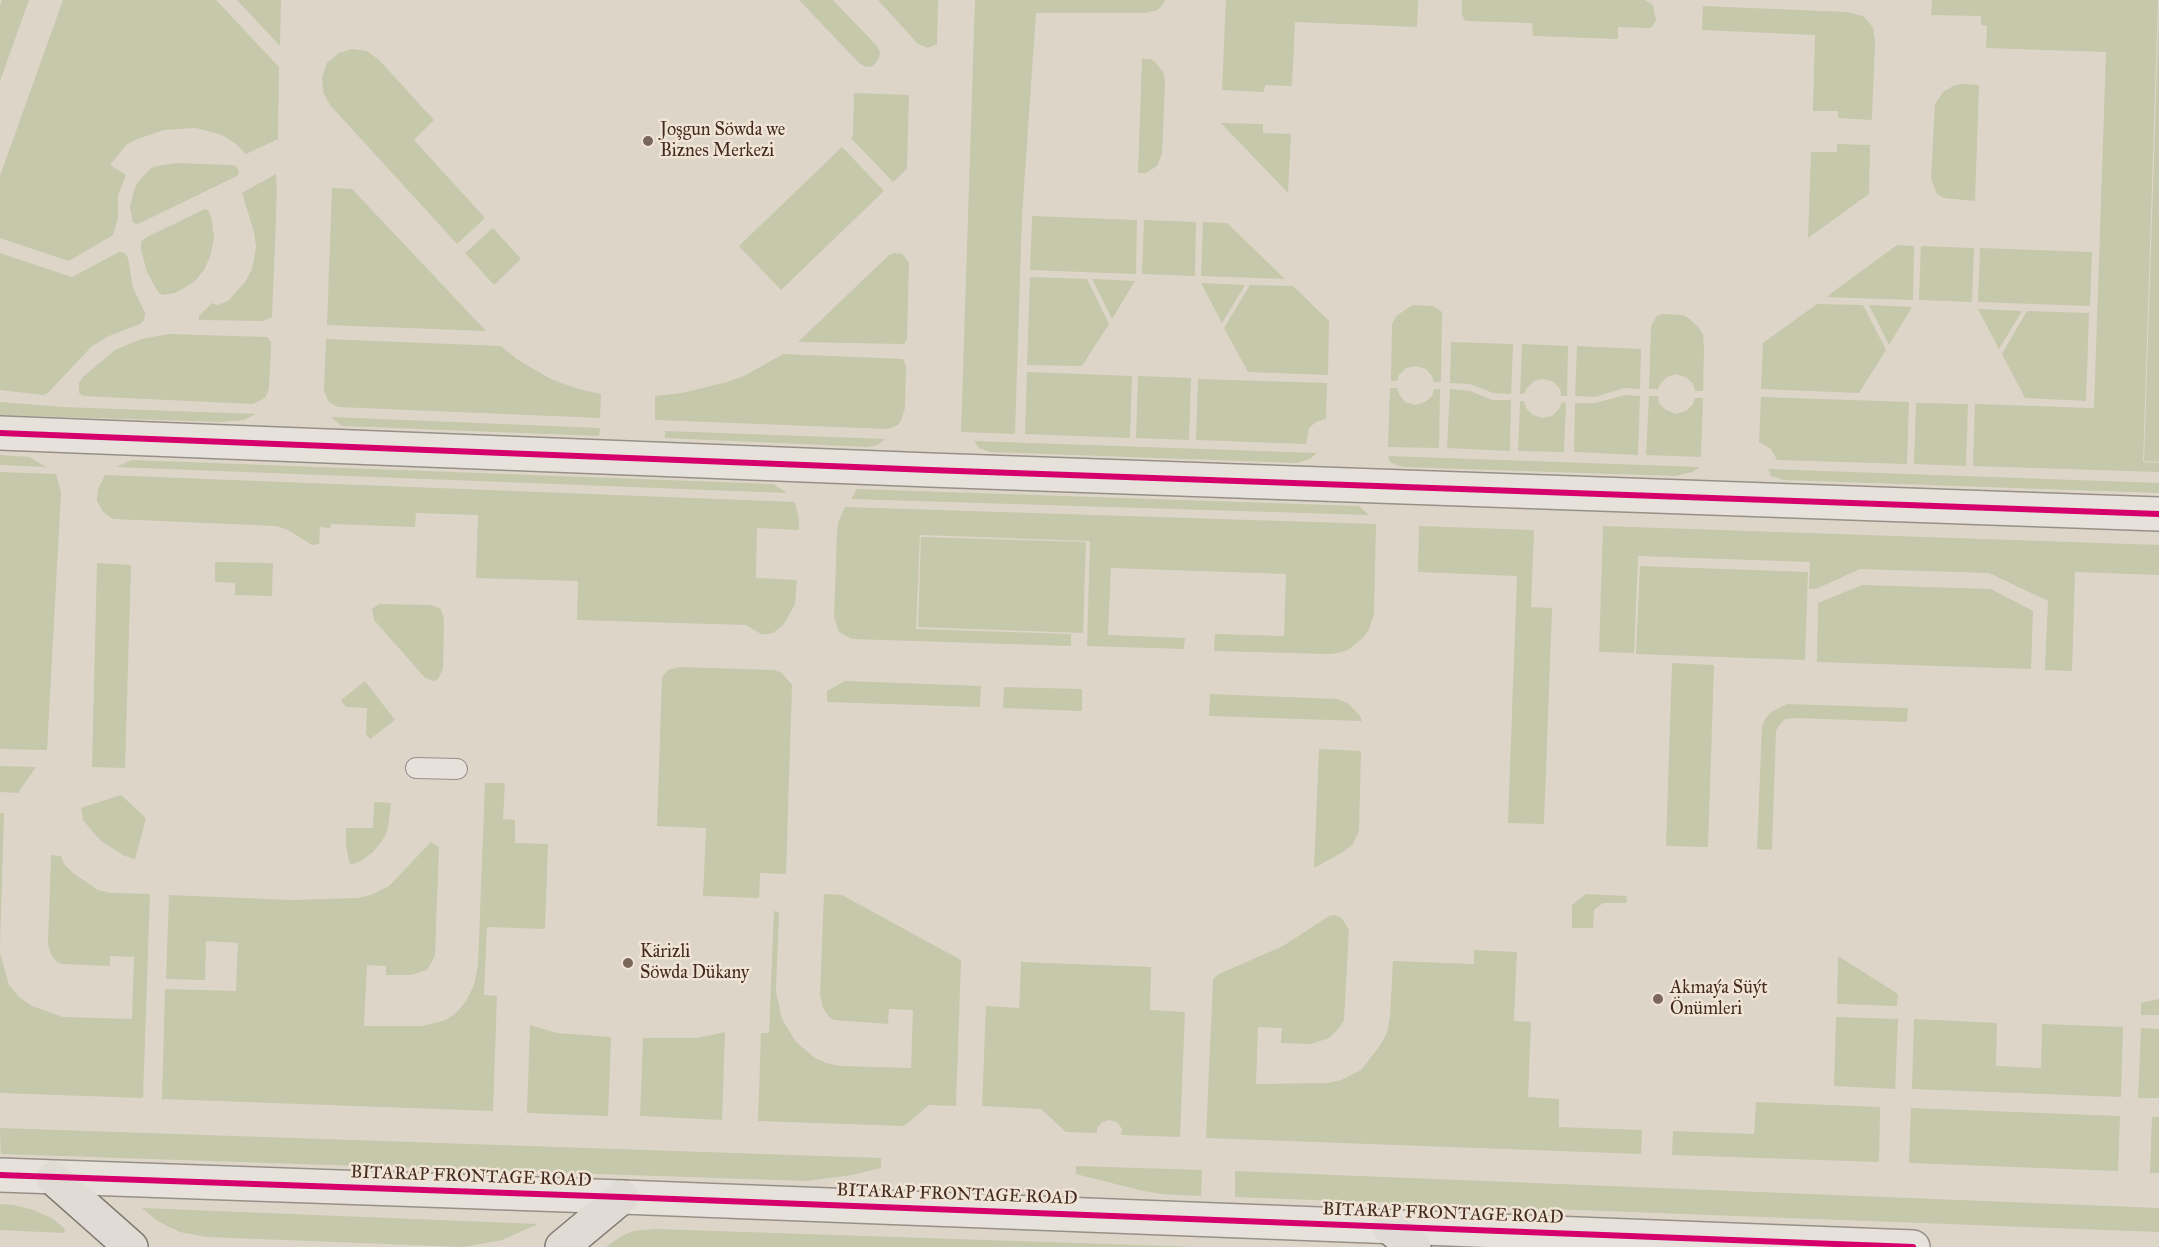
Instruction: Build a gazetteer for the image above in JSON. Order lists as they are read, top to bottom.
{
  "streets": {
    "street": ["BITARAP FRONTAGE ROAD"]
  },
  "places": ["Joşgun Söwda we Biznes Merkezi", "Kärizli Söwda Dükany", "Akmaýa Süýt Önümleri"]
}
